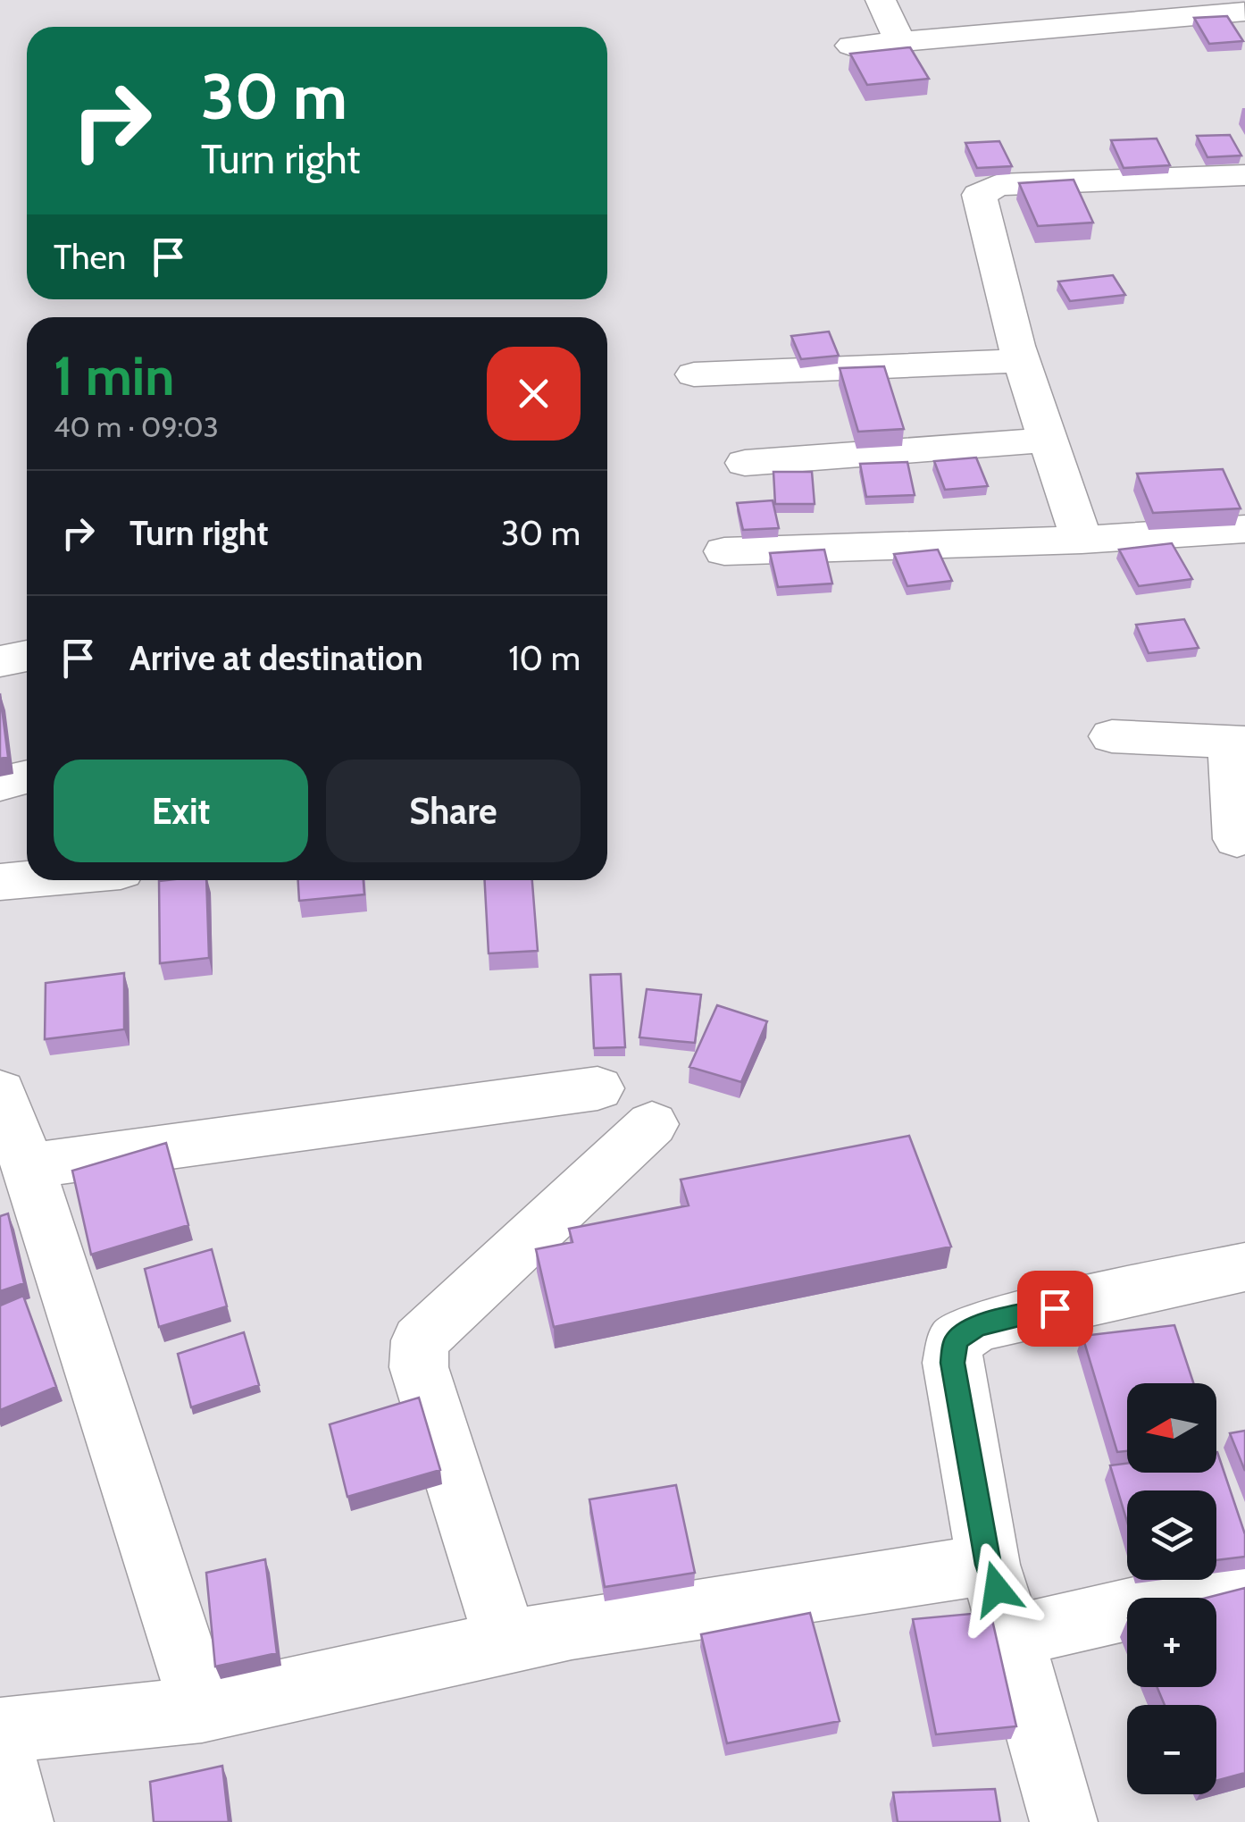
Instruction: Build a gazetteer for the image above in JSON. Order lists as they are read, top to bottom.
{
  "north": "left",
  "page": {
    "turn": ["30 m", "Turn right"],
    "then": "Then",
    "heading": ["1 min", "40 m · 09:03"],
    "list": [
      {
        "name": "Turn right",
        "value": "30 m"
      },
      {
        "name": "Arrive at destination",
        "value": "10 m"
      }
    ],
    "buttons": ["Exit", "Share"],
    "map_buttons": ["+", "−"]
  }
}
